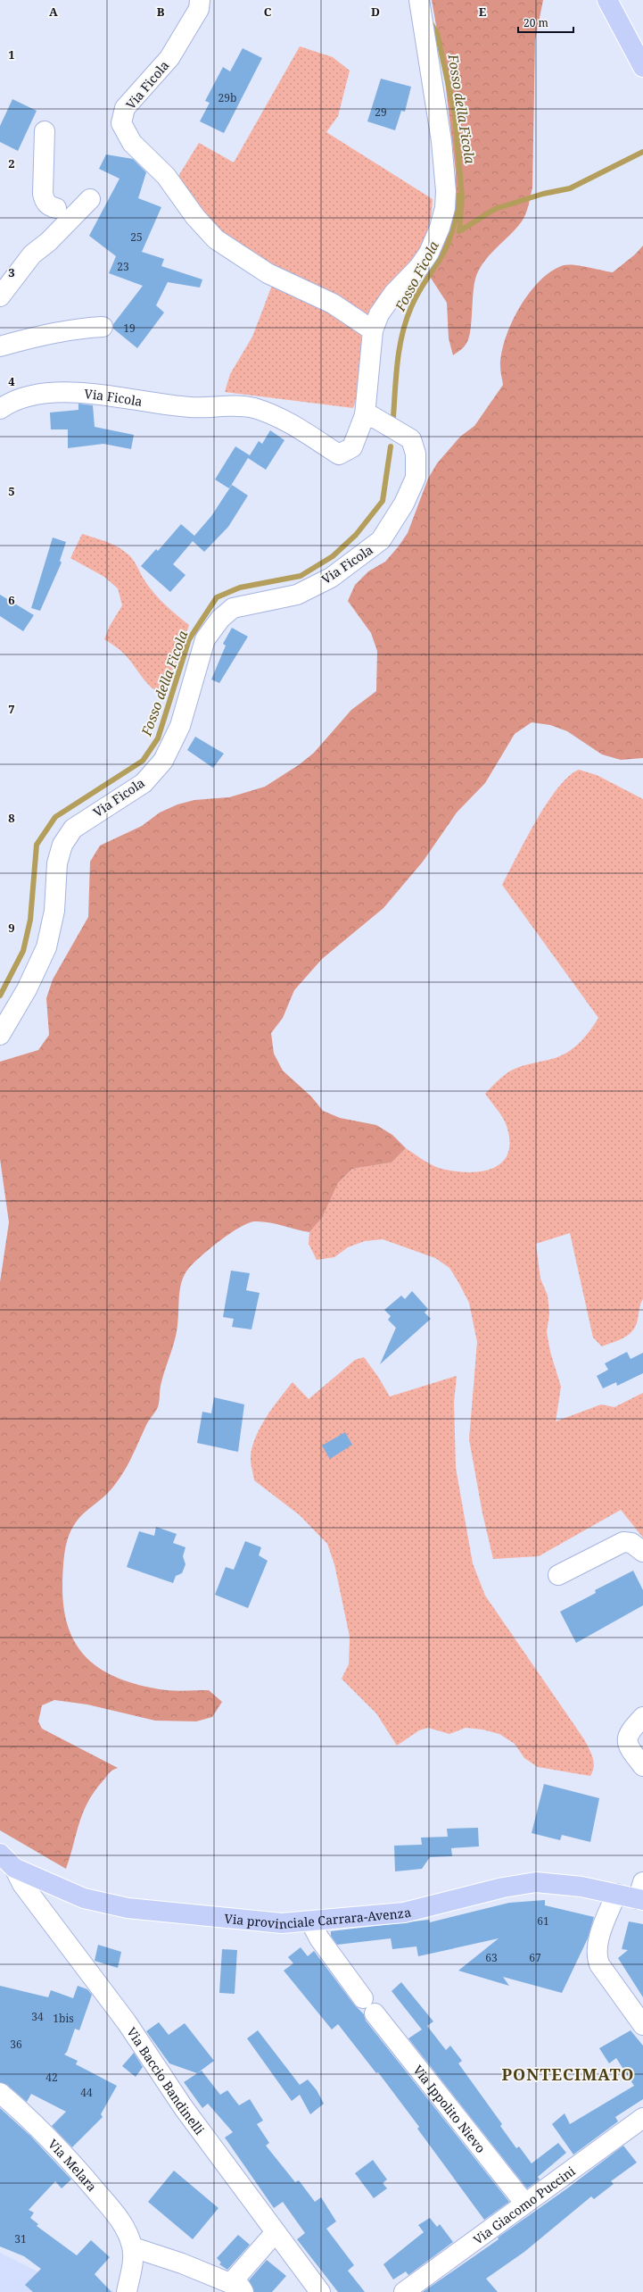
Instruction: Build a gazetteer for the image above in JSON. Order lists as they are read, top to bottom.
{
  "streets": {
    "main road": ["Via provinciale Carrara-Avenza"],
    "street": [
      "Via Ficola",
      "Via Baccio Bandinelli",
      "Via Ippolito Nievo",
      "Via Melara",
      "Via Giacomo Puccini"
    ]
  },
  "crossings": [
    ["Via provinciale Carrara-Avenza", "Via Baccio Bandinelli"],
    ["Via Ippolito Nievo", "Via Giacomo Puccini"]
  ],
  "districts": ["PONTECIMATO"],
  "water": ["Fosso della Ficola", "Fosso Ficola"],
  "house_numbers": [
    "29b",
    "29",
    "25",
    "23",
    "19",
    "61",
    "63",
    "67",
    "34",
    "1bis",
    "36",
    "42",
    "44",
    "31"
  ],
  "scale_bar": "20 m",
  "grid": {
    "columns": [
      "A",
      "B",
      "C",
      "D",
      "E"
    ],
    "rows": [
      "1",
      "2",
      "3",
      "4",
      "5",
      "6",
      "7",
      "8",
      "9"
    ]
  }
}
